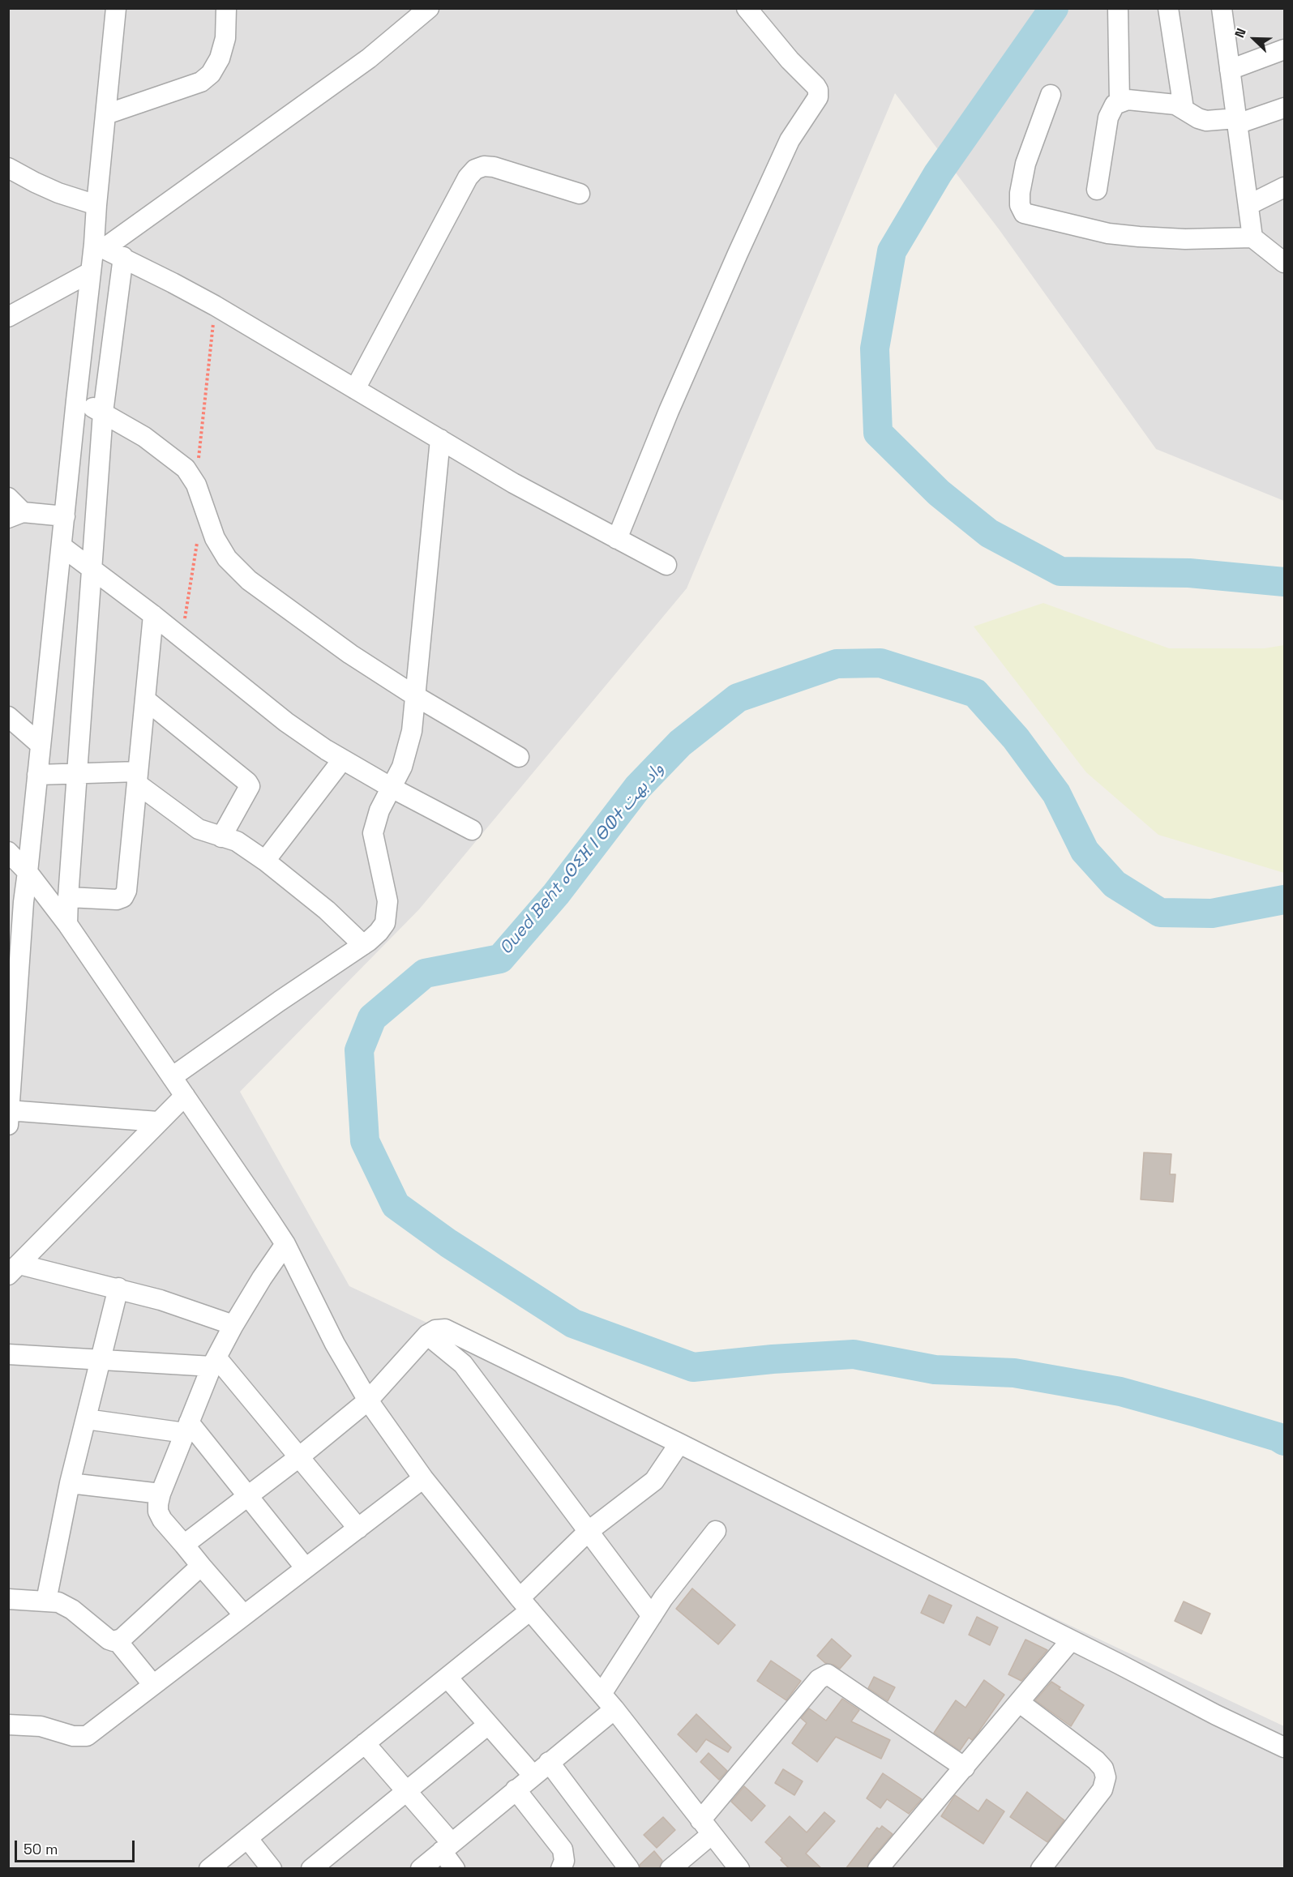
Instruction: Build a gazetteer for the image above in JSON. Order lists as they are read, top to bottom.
{
  "water": ["Oued Beht ⴰⵙⵉⴼ ⵏ ⴱⵀⵜ واد بهت"],
  "scale_bar": "50 m",
  "north": "top left"
}
